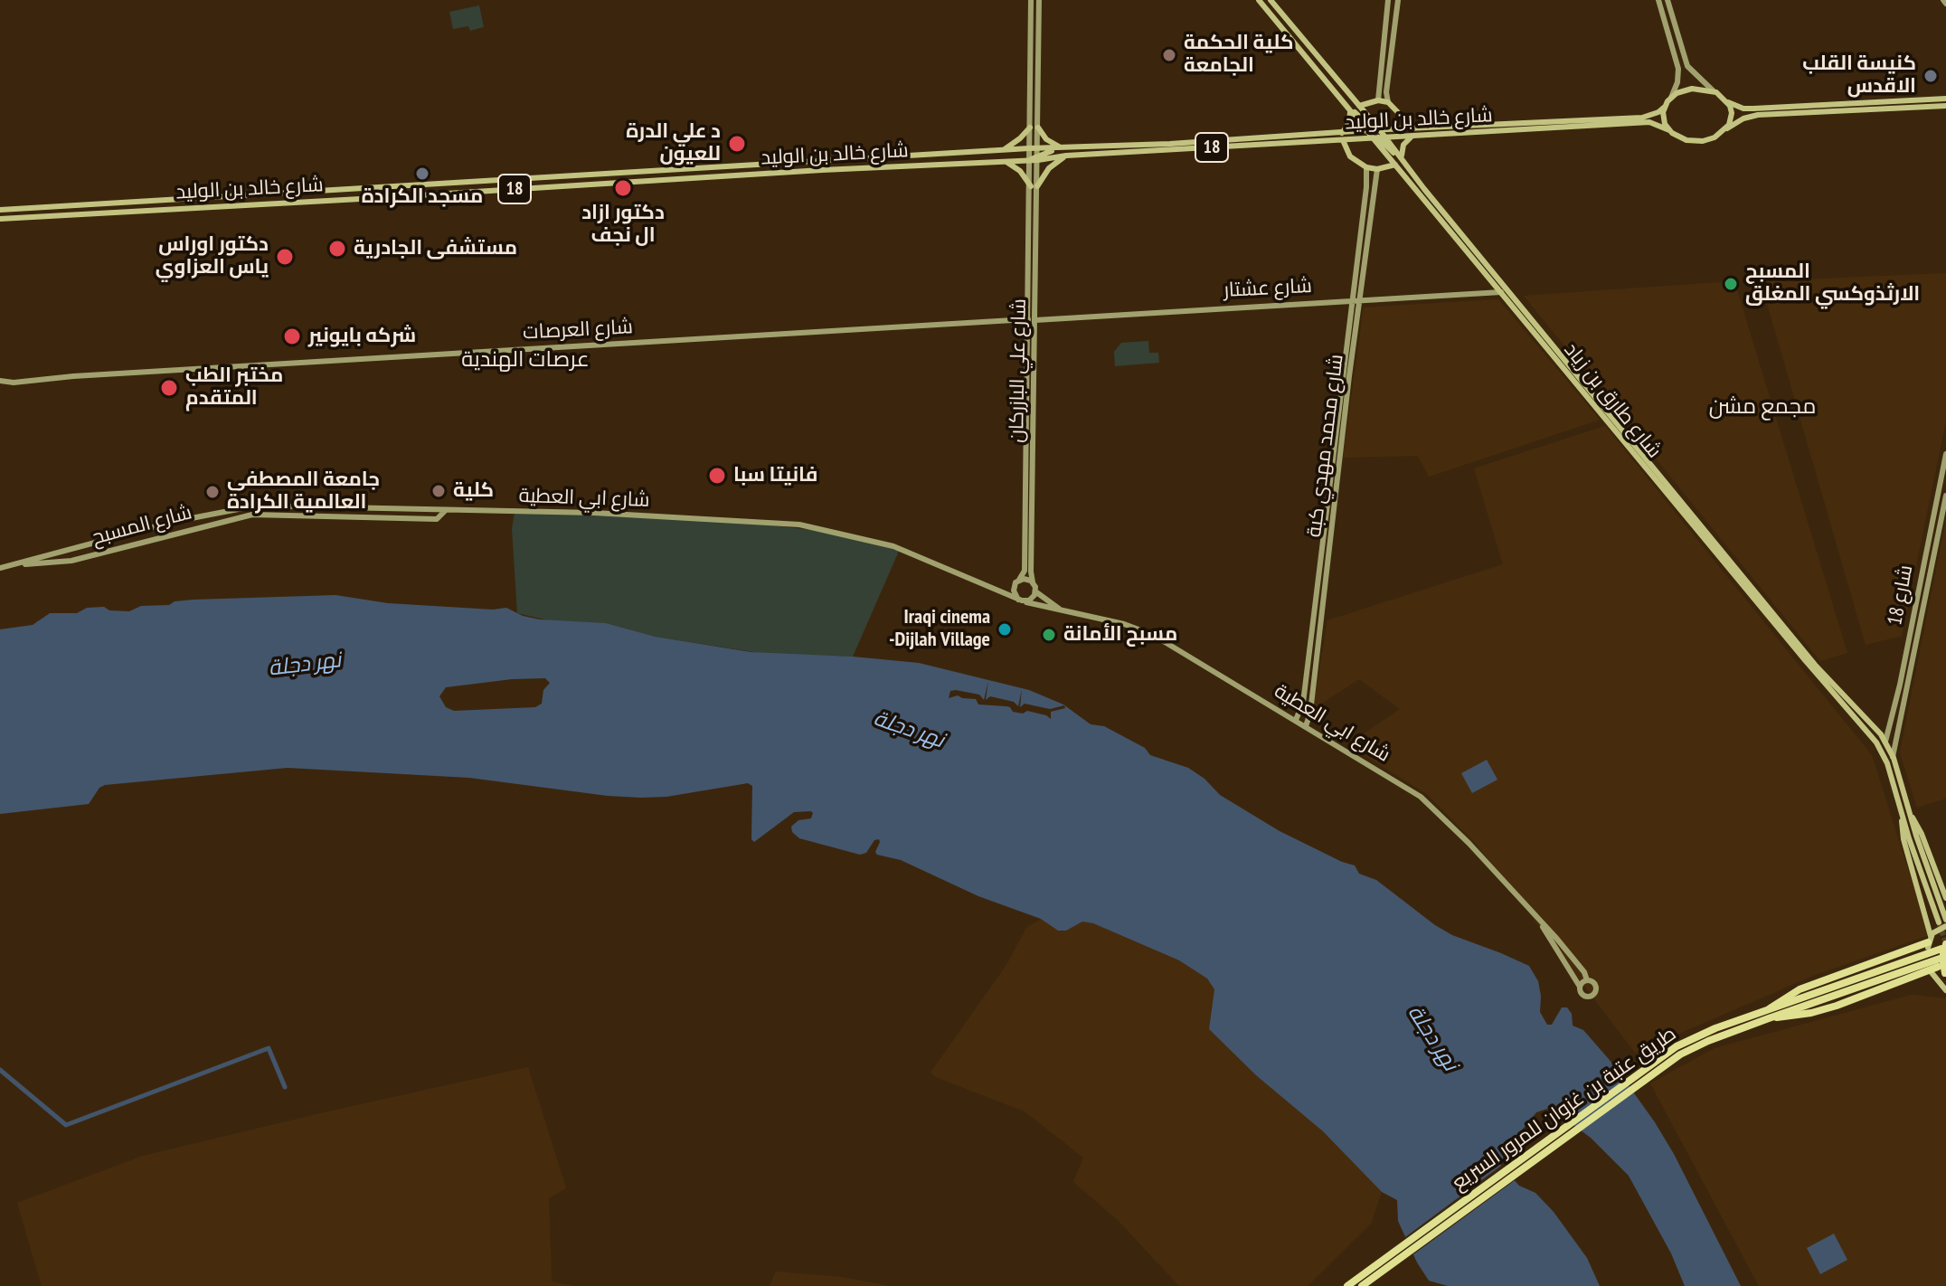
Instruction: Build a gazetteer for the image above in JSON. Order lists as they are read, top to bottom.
{
  "streets": {
    "highway": ["طريق عتبة بن غزوان للمرور السريع"],
    "main road": ["شارع خالد بن الوليد", "18", "شارع طارق بن زياد"],
    "street": [
      "شارع عشتار",
      "شارع العرصات",
      "شارع علي البازركان",
      "شارع محمد مهدي كبة",
      "شارع ابي العطية",
      "شارع المسبح",
      "شارع 18"
    ]
  },
  "crossings": [
    ["شارع خالد بن الوليد", "شارع علي البازركان"],
    ["شارع خالد بن الوليد", "شارع طارق بن زياد"],
    ["شارع عشتار", "شارع علي البازركان"],
    ["شارع عشتار", "شارع طارق بن زياد"],
    ["شارع عشتار", "شارع محمد مهدي كبة"],
    ["شارع العرصات", "شارع علي البازركان"],
    ["شارع علي البازركان", "شارع ابي العطية"],
    ["شارع طارق بن زياد", "شارع 18"],
    ["شارع محمد مهدي كبة", "شارع ابي العطية"],
    ["شارع ابي العطية", "شارع المسبح"]
  ],
  "districts": ["عرصات الهندية", "مجمع مشن"],
  "water": ["نهر دجلة"],
  "places": [
    "كلية الحكمة الجامعة",
    "كنيسة القلب الاقدس",
    "د علي الدرة للعيون",
    "مسجد الكرادة",
    "دكتور ازاد ال نجف",
    "مستشفى الجادرية",
    "دكتور اوراس ياس العزاوي",
    "المسبح الارثذوكسي المغلق",
    "شركه بايونير",
    "مختبر الطب المتقدم",
    "فانيتا سبا",
    "كلية",
    "جامعة المصطفى العالمية الكرادة",
    "Iraqi cinema -Dijlah Village",
    "مسبح الأمانة"
  ]
}
